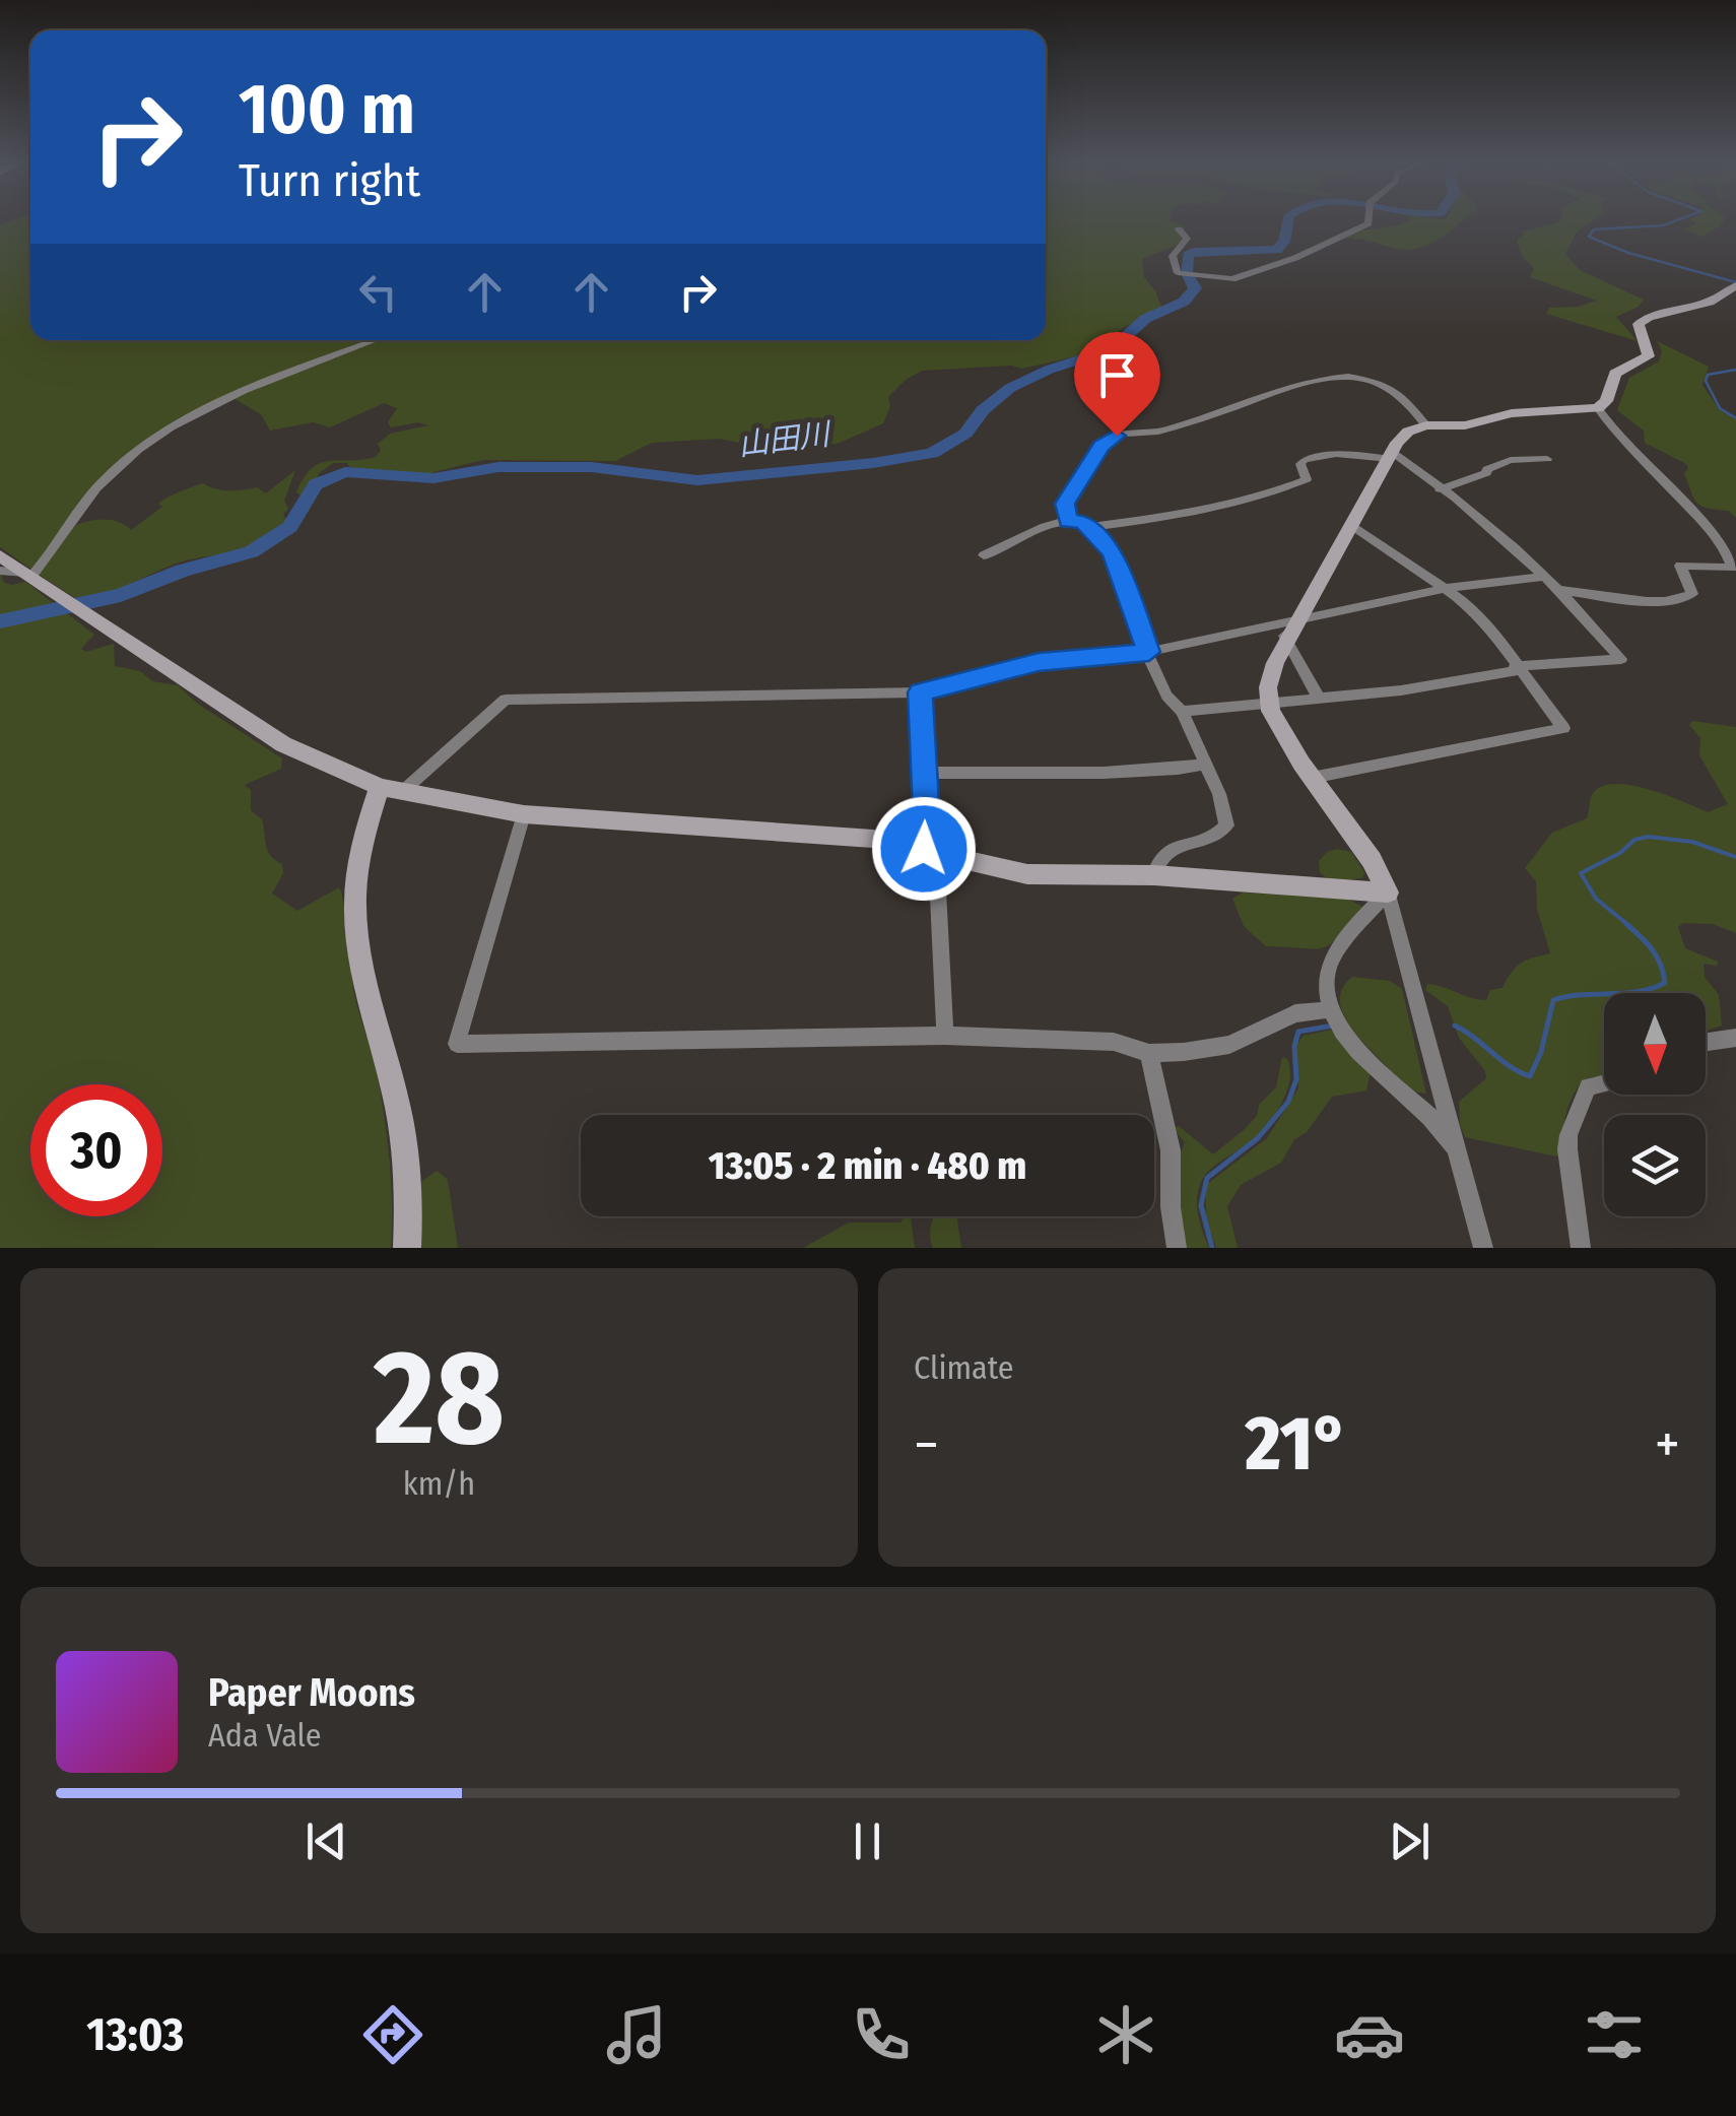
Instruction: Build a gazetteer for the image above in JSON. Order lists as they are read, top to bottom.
{
  "water": ["山田川"],
  "north": "bottom",
  "page": {
    "turn": ["100 m", "Turn right"],
    "limit": "30",
    "trip": "13:05 · 2 min · 480 m",
    "tile": [
      ["28", "km/h"],
      "Climate"
    ],
    "heat": ["−", "21°", "+"],
    "song": ["Paper Moons", "Ada Vale"],
    "tabs": "13:03"
  }
}
